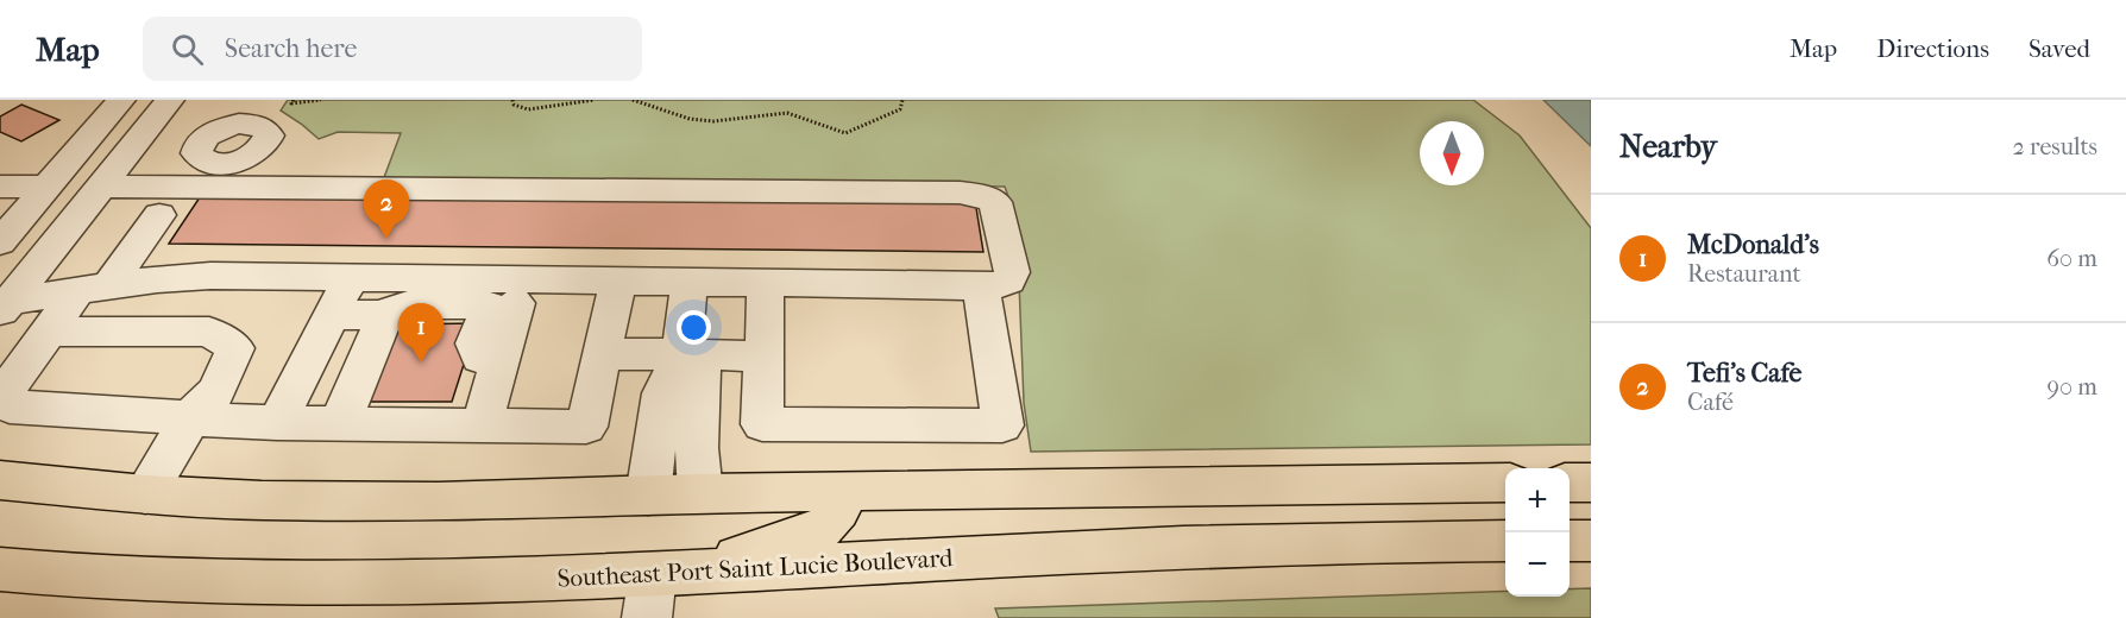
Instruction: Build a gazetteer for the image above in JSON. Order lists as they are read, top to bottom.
{
  "streets": {
    "main road": ["Southeast Port Saint Lucie Boulevard"]
  },
  "north": "bottom",
  "page": {
    "header": "Map",
    "search": "Search here",
    "nav": ["Map", "Directions", "Saved"],
    "heading": ["Nearby", "2 results"],
    "pins": ["2", "1"],
    "list": [
      {
        "mark": "1",
        "name": "McDonald's",
        "note": "Restaurant",
        "value": "60 m"
      },
      {
        "mark": "2",
        "name": "Tefi's Cafe",
        "note": "Café",
        "value": "90 m"
      }
    ],
    "map_buttons": ["+", "−"]
  }
}
